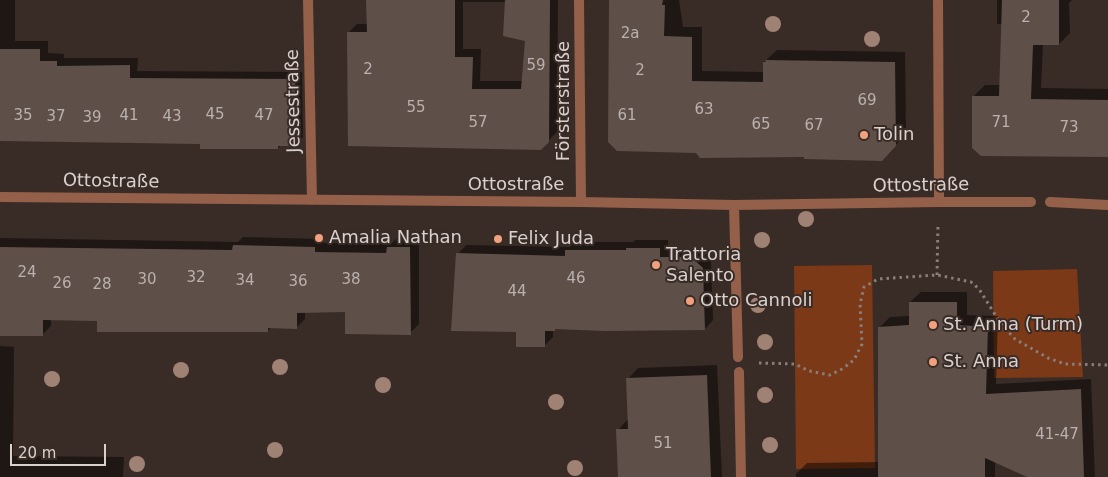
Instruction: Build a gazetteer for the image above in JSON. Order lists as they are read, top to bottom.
{
  "streets": {
    "street": ["Jessestraße", "Försterstraße", "Ottostraße"]
  },
  "crossings": [
    ["Jessestraße", "Ottostraße"],
    ["Försterstraße", "Ottostraße"]
  ],
  "places": [
    "Tolin",
    "Amalia Nathan",
    "Felix Juda",
    "Trattoria Salento",
    "Otto Cannoli",
    "St. Anna (Turm)",
    "St. Anna"
  ],
  "house_numbers": [
    "2",
    "2a",
    "59",
    "2",
    "2",
    "69",
    "55",
    "63",
    "45",
    "35",
    "41",
    "47",
    "61",
    "37",
    "43",
    "39",
    "57",
    "71",
    "65",
    "67",
    "73",
    "24",
    "32",
    "46",
    "30",
    "38",
    "34",
    "36",
    "26",
    "28",
    "44",
    "41-47",
    "51"
  ],
  "scale_bar": "20 m"
}
